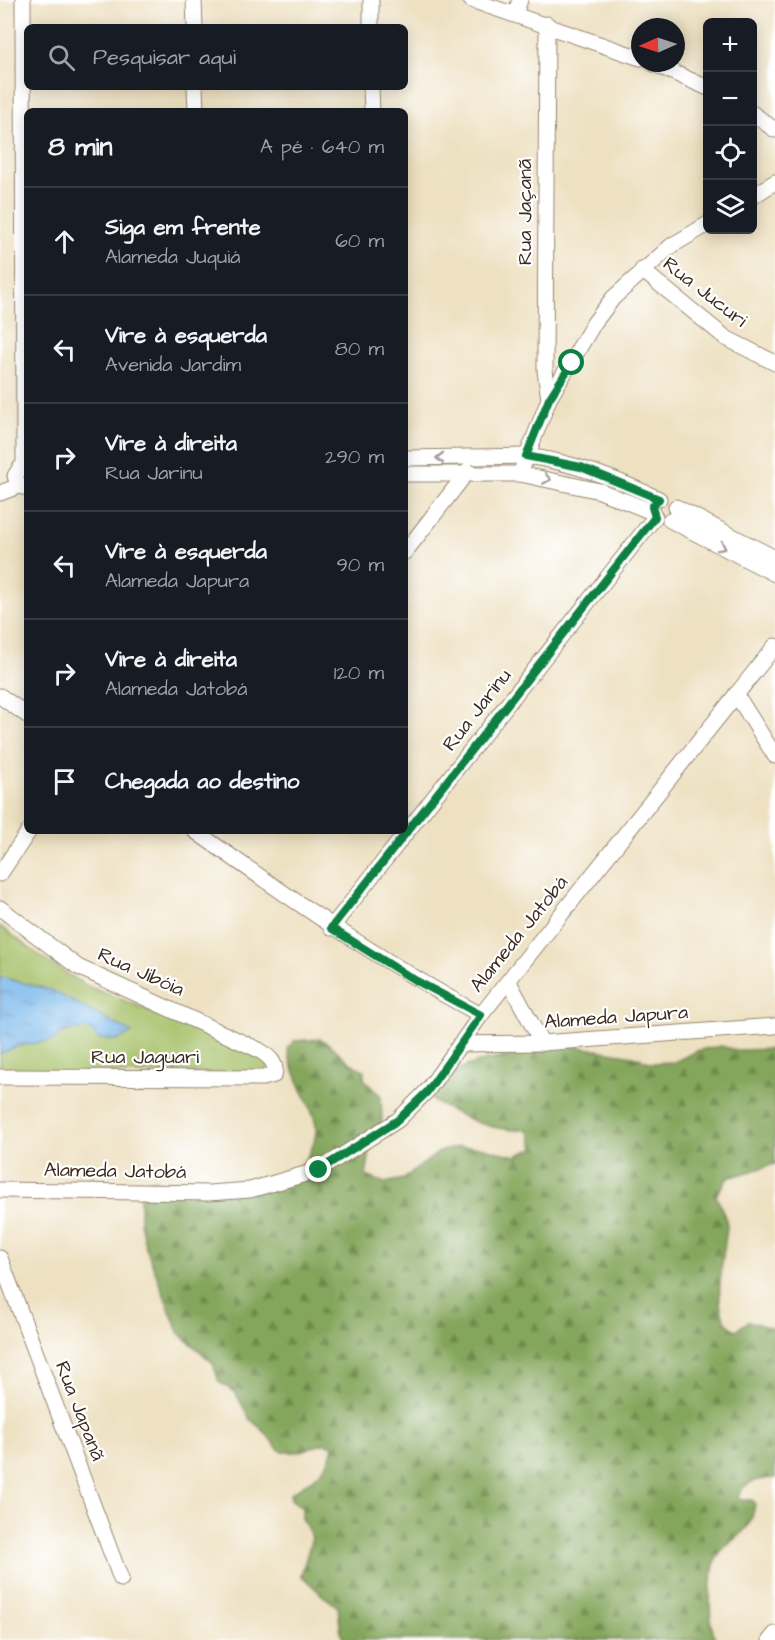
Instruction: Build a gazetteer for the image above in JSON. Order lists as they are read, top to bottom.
{
  "streets": {
    "street": [
      "Rua Jaçanã",
      "Rua Jucuri",
      "Rua Jarinu",
      "Alameda Jatobá",
      "Rua Jibóia",
      "Alameda Japura",
      "Rua Jaguari",
      "Rua Japanã"
    ]
  },
  "crossings": [
    ["Alameda Jatobá", "Alameda Japura"],
    ["Rua Jibóia", "Rua Jaguari"]
  ],
  "north": "left",
  "page": {
    "map_buttons": ["+", "−"],
    "search": "Pesquisar aqui",
    "heading": ["8 min", "A pé · 640 m"],
    "list": [
      ["Siga em frente", "Alameda Juquiá", "60 m"],
      ["Vire à esquerda", "Avenida Jardim", "80 m"],
      ["Vire à direita", "Rua Jarinu", "290 m"],
      ["Vire à esquerda", "Alameda Japura", "90 m"],
      ["Vire à direita", "Alameda Jatobá", "120 m"],
      "Chegada ao destino"
    ]
  }
}
